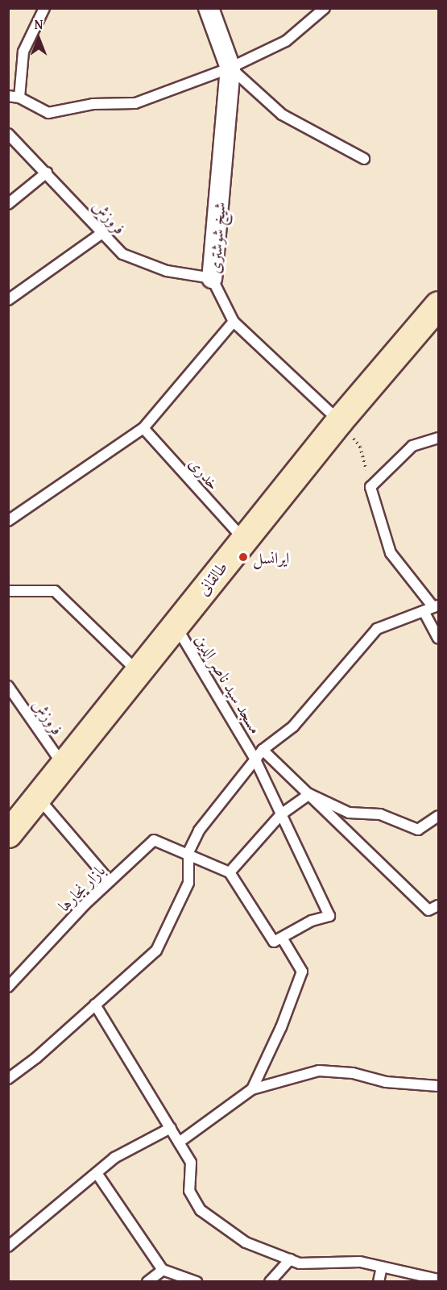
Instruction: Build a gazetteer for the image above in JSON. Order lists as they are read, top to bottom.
{
  "streets": {
    "main road": ["طالقانی"],
    "street": ["شیخ شوشتری"],
    "lane": [
      "فروزش",
      "خدری",
      "مسجد سید ناصر الدین",
      "بازار نجارها"
    ]
  },
  "crossings": [
    ["فروزش", "شیخ شوشتری"],
    ["فروزش", "طالقانی"],
    ["شیخ شوشتری", "طالقانی"],
    ["خدری", "طالقانی"],
    ["طالقانی", "مسجد سید ناصر الدین"]
  ],
  "places": ["ایرانسل"],
  "north": "top"
}
